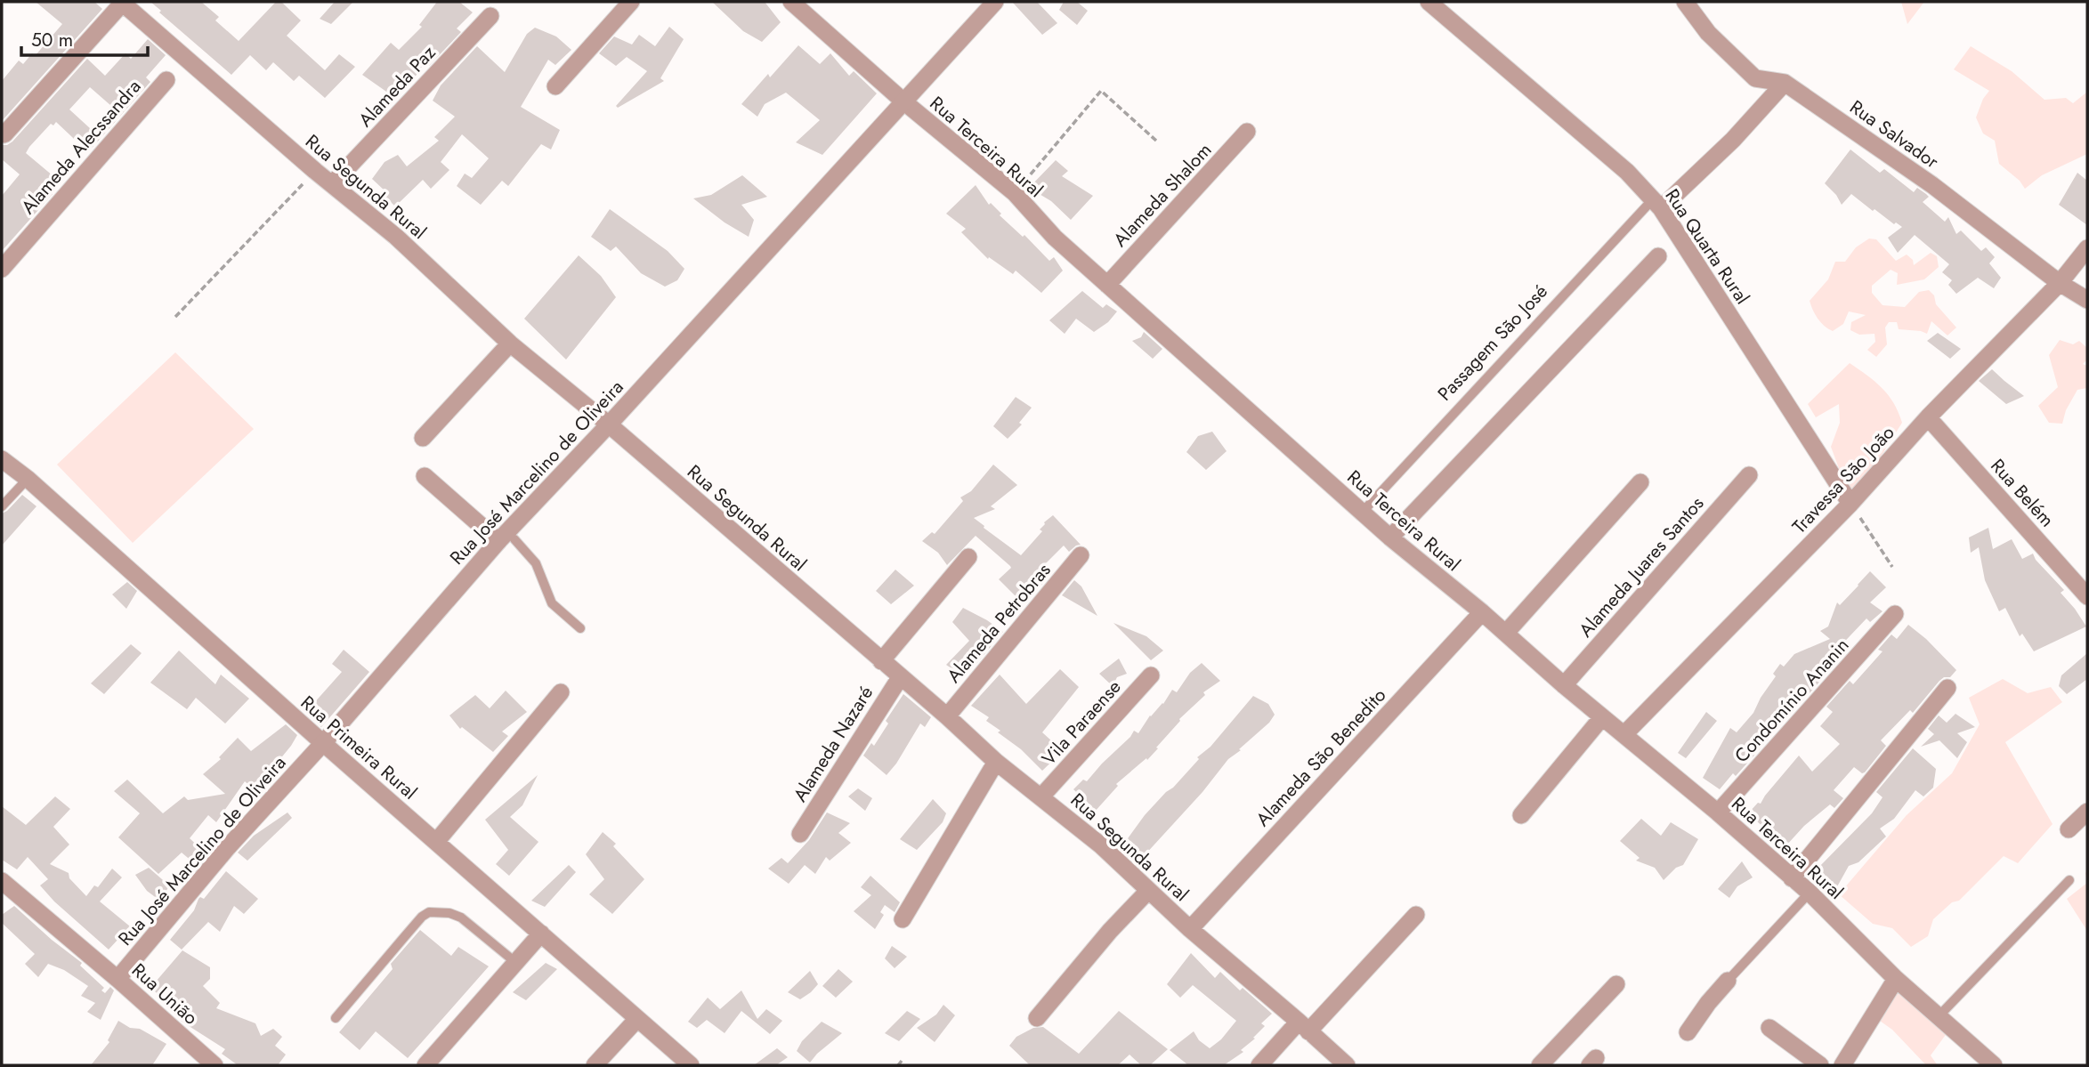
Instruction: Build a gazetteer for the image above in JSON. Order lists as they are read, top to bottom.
{
  "streets": {
    "street": [
      "Alameda Paz",
      "Rua Salvador",
      "Alameda Alecssandra",
      "Rua Terceira Rural",
      "Rua Segunda Rural",
      "Alameda Shalom",
      "Rua Quarta Rural",
      "Passagem São José",
      "Rua José Marcelino de Oliveira",
      "Travessa São João",
      "Rua Belém",
      "Alameda Juares Santos",
      "Alameda Petrobras",
      "Condomínio Ananin",
      "Vila Paraense",
      "Alameda Nazaré",
      "Rua Primeira Rural",
      "Alameda São Benedito",
      "Rua União"
    ]
  },
  "crossings": [
    ["Alameda Paz", "Rua Segunda Rural"],
    ["Rua Salvador", "Passagem São José"],
    ["Rua Salvador", "Travessa São João"],
    ["Rua Terceira Rural", "Alameda Shalom"],
    ["Rua Terceira Rural", "Passagem São José"],
    ["Rua Terceira Rural", "Rua José Marcelino de Oliveira"],
    ["Rua Terceira Rural", "Travessa São João"],
    ["Rua Terceira Rural", "Alameda Juares Santos"],
    ["Rua Terceira Rural", "Condomínio Ananin"],
    ["Rua Terceira Rural", "Alameda São Benedito"],
    ["Rua Segunda Rural", "Rua José Marcelino de Oliveira"],
    ["Rua Segunda Rural", "Alameda Petrobras"],
    ["Rua Segunda Rural", "Vila Paraense"],
    ["Rua Segunda Rural", "Alameda Nazaré"],
    ["Rua Segunda Rural", "Alameda São Benedito"],
    ["Rua Quarta Rural", "Passagem São José"],
    ["Rua Quarta Rural", "Travessa São João"],
    ["Rua José Marcelino de Oliveira", "Rua Primeira Rural"],
    ["Rua José Marcelino de Oliveira", "Rua União"],
    ["Travessa São João", "Rua Belém"]
  ],
  "scale_bar": "50 m"
}
